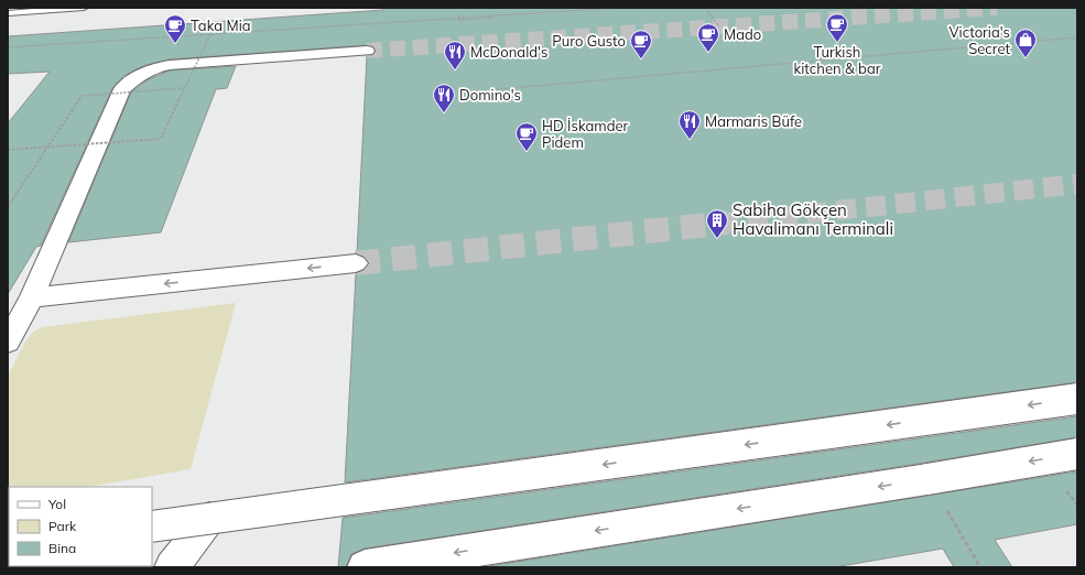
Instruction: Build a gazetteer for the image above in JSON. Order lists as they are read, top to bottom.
{
  "places": {
    "cafe": [
      "Turkish kitchen & bar",
      "Taka Mia",
      "Mado",
      "Puro Gusto",
      "HD İskamder Pidem"
    ],
    "shop": ["Victoria's Secret"],
    "restaurant": ["McDonald's", "Domino's", "Marmaris Büfe"],
    "building": ["Sabiha Gökçen Havalimanı Terminali"]
  },
  "legend": ["Yol", "Park", "Bina"]
}
